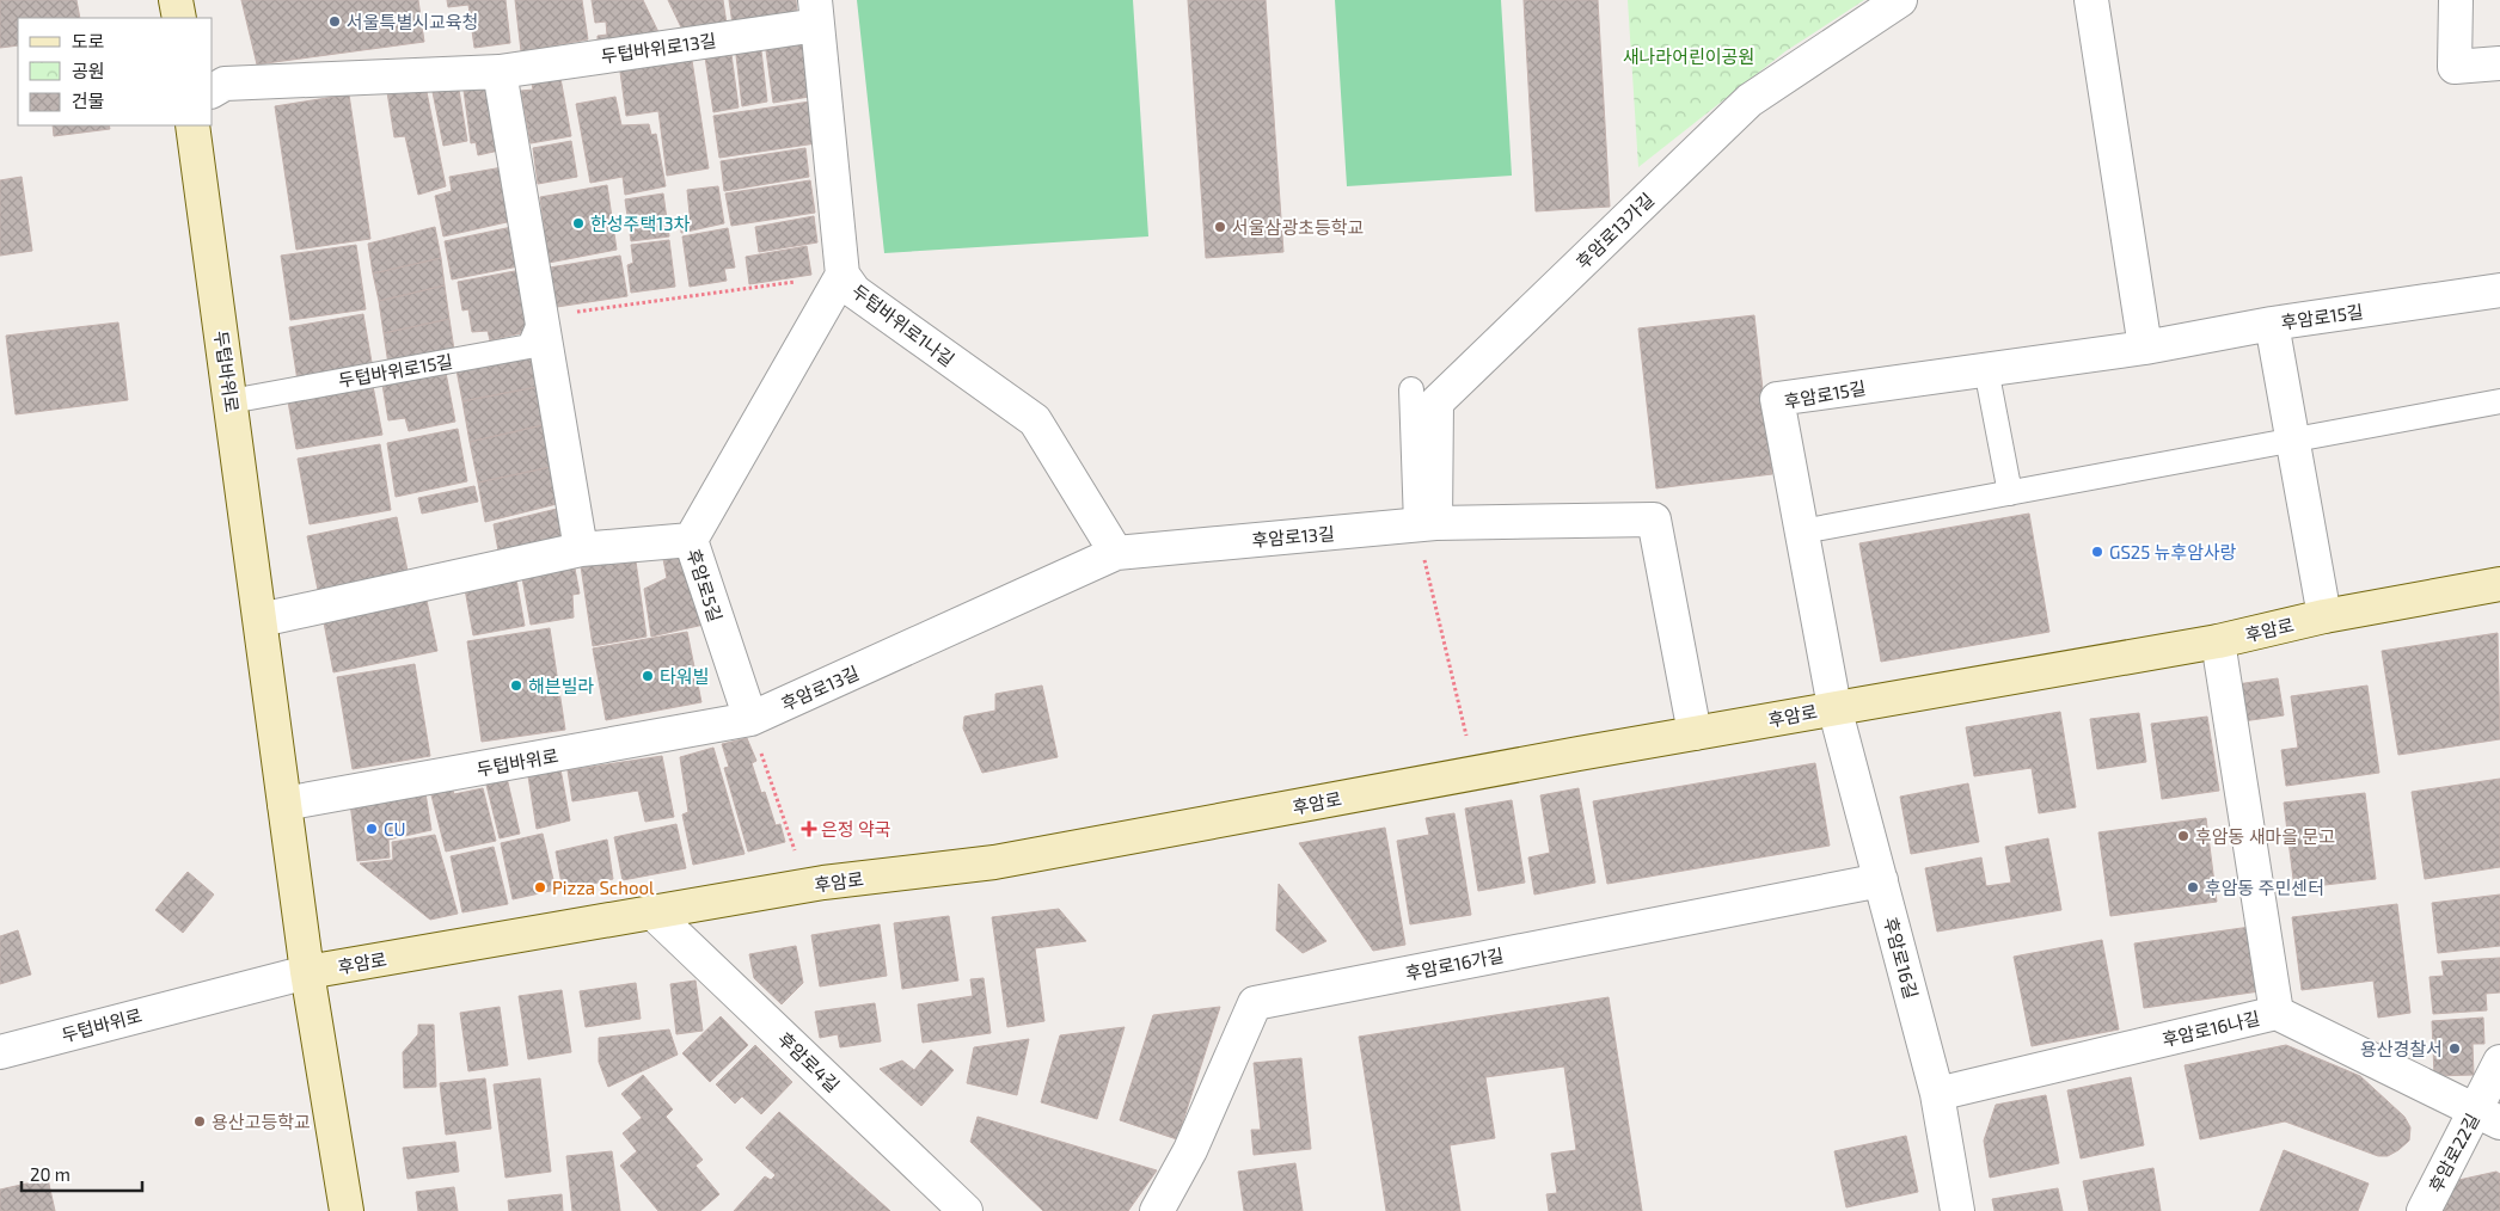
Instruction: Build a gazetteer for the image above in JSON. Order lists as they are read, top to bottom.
{
  "streets": {
    "main road": ["두텁바위로", "후암로"],
    "street": [
      "두텁바위로13길",
      "후암로13가길",
      "후암로15길",
      "두텁바위로1나길",
      "후암로13길",
      "후암로5길",
      "후암로16길",
      "후암로16가길",
      "후암로16나길",
      "후암로4길",
      "후암로22길"
    ],
    "lane": ["두텁바위로15길"]
  },
  "crossings": [
    ["두텁바위로13길", "두텁바위로1나길"],
    ["후암로13가길", "후암로13길"],
    ["후암로15길", "후암로"],
    ["후암로15길", "후암로16길"],
    ["두텁바위로1나길", "후암로13길"],
    ["두텁바위로1나길", "후암로5길"],
    ["두텁바위로15길", "두텁바위로"],
    ["두텁바위로", "후암로13길"],
    ["두텁바위로", "후암로5길"],
    ["두텁바위로", "후암로"],
    ["후암로13길", "후암로5길"],
    ["후암로13길", "후암로"],
    ["후암로", "후암로16길"],
    ["후암로", "후암로4길"],
    ["후암로16길", "후암로16가길"],
    ["후암로16길", "후암로16나길"],
    ["후암로16나길", "후암로22길"]
  ],
  "parks": ["새나라어린이공원"],
  "places": {
    "other": [
      "서울특별시교육청",
      "한성주택13차",
      "서울삼광초등학교",
      "GS25 뉴후암사랑",
      "타워빌",
      "해븐빌라",
      "CU",
      "후암동 새마을 문고",
      "Pizza School",
      "후암동 주민센터",
      "용산경찰서",
      "용산고등학교"
    ],
    "health": ["은정 약국"]
  },
  "legend": ["도로", "공원", "건물"],
  "scale_bar": "20 m"
}
